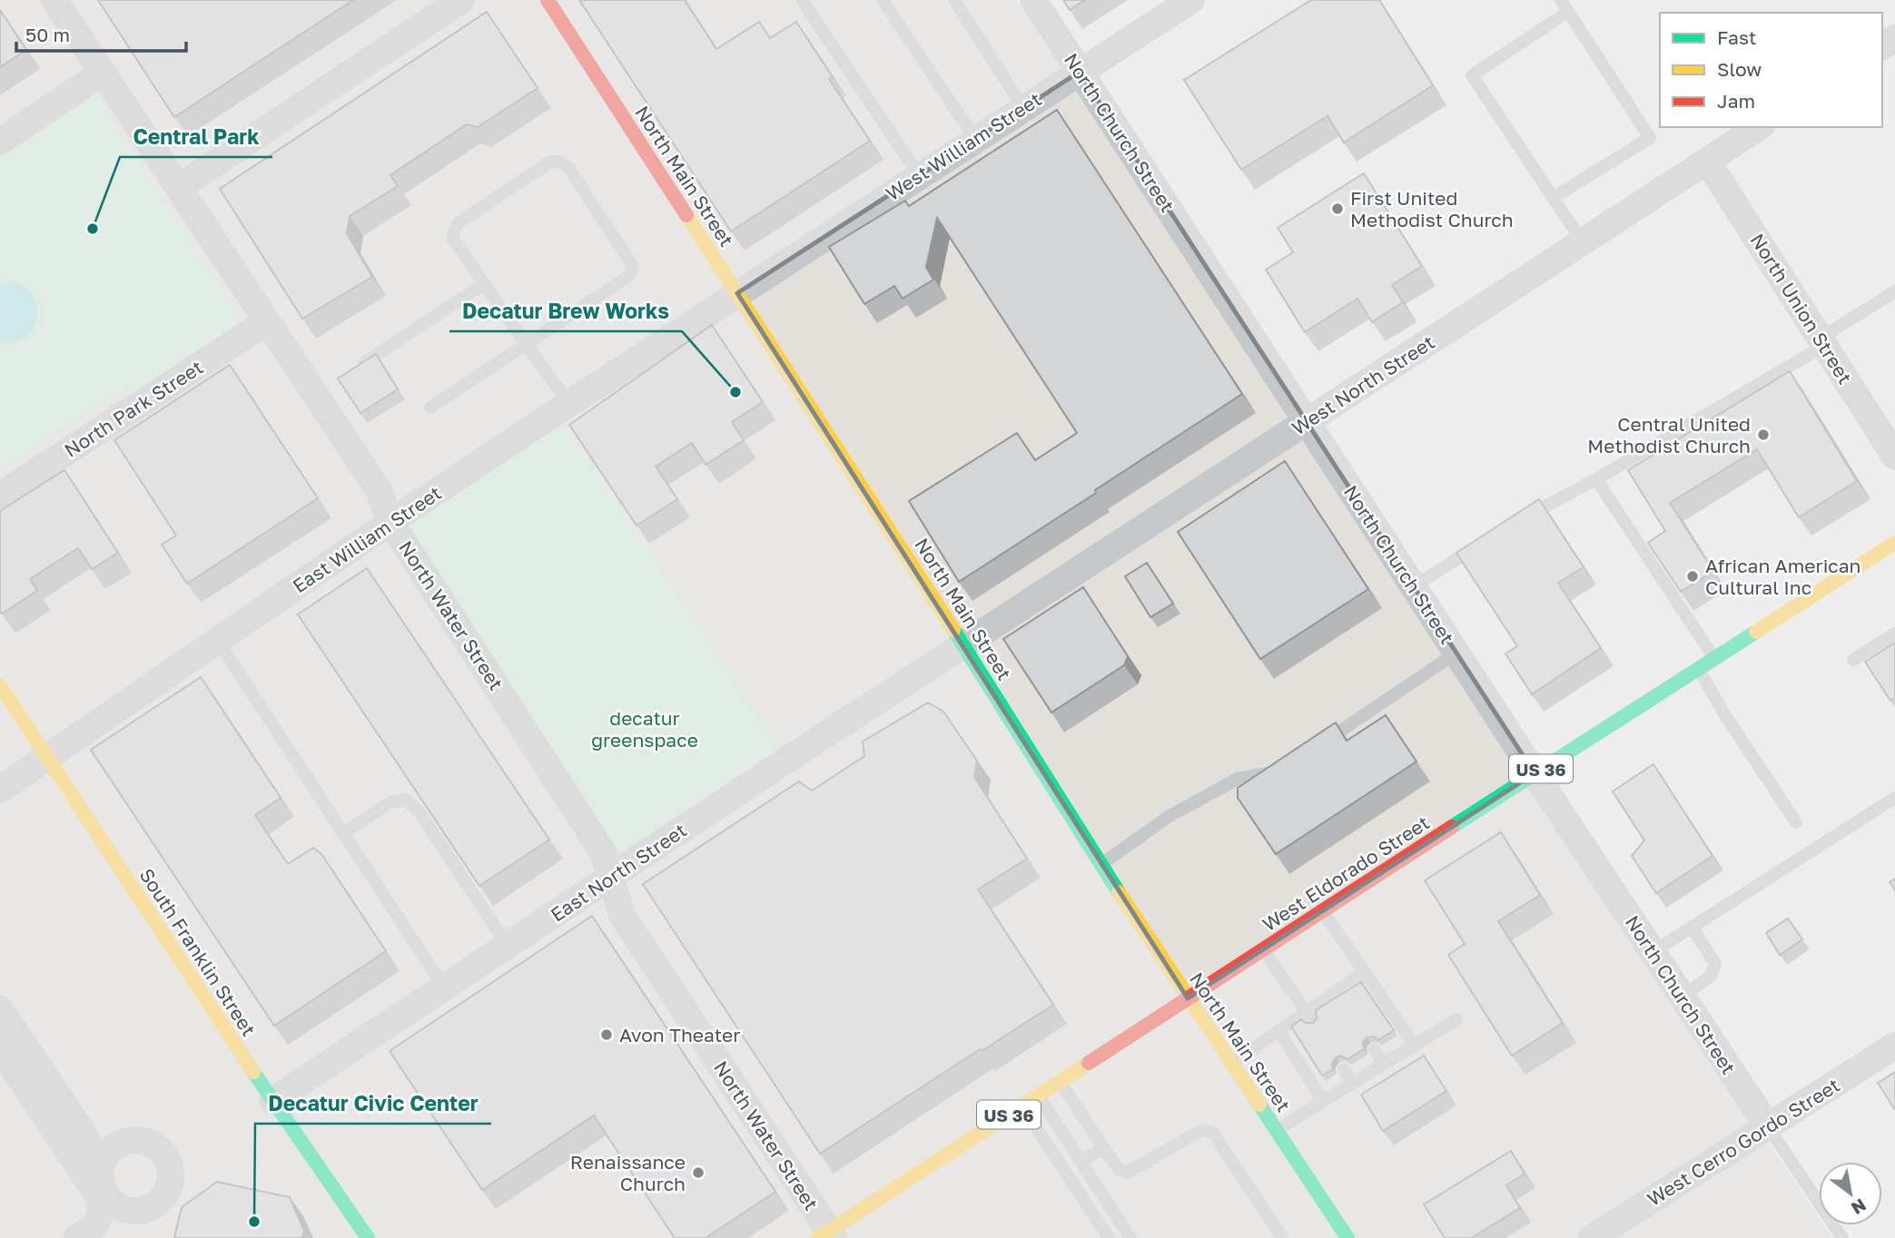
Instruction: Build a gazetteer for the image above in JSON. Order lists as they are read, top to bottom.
{
  "streets": {
    "main road": [
      "North Main Street",
      "US 36",
      "West Eldorado Street",
      "South Franklin Street"
    ],
    "street": [
      "North Church Street",
      "West William Street",
      "North Union Street",
      "West North Street",
      "North Park Street",
      "East William Street",
      "North Water Street",
      "East North Street",
      "West Cerro Gordo Street"
    ]
  },
  "crossings": [
    ["North Church Street", "West William Street"],
    ["North Church Street", "West North Street"],
    ["North Church Street", "West Eldorado Street"],
    ["North Church Street", "West Cerro Gordo Street"],
    ["West William Street", "North Main Street"],
    ["West William Street", "East William Street"],
    ["North Main Street", "West North Street"],
    ["North Main Street", "East William Street"],
    ["North Main Street", "East North Street"],
    ["North Main Street", "West Eldorado Street"],
    ["North Union Street", "West North Street"],
    ["West North Street", "East North Street"],
    ["North Park Street", "North Water Street"],
    ["East William Street", "North Water Street"],
    ["East William Street", "South Franklin Street"],
    ["North Water Street", "East North Street"],
    ["North Water Street", "West Eldorado Street"],
    ["East North Street", "South Franklin Street"]
  ],
  "parks": ["decatur greenspace"],
  "places": [
    "First United Methodist Church",
    "Central Park",
    "Decatur Brew Works",
    "Central United Methodist Church",
    "African American Cultural Inc",
    "Avon Theater",
    "Renaissance Church",
    "Decatur Civic Center"
  ],
  "legend": ["Fast", "Slow", "Jam"],
  "scale_bar": "50 m",
  "north": "bottom right"
}
